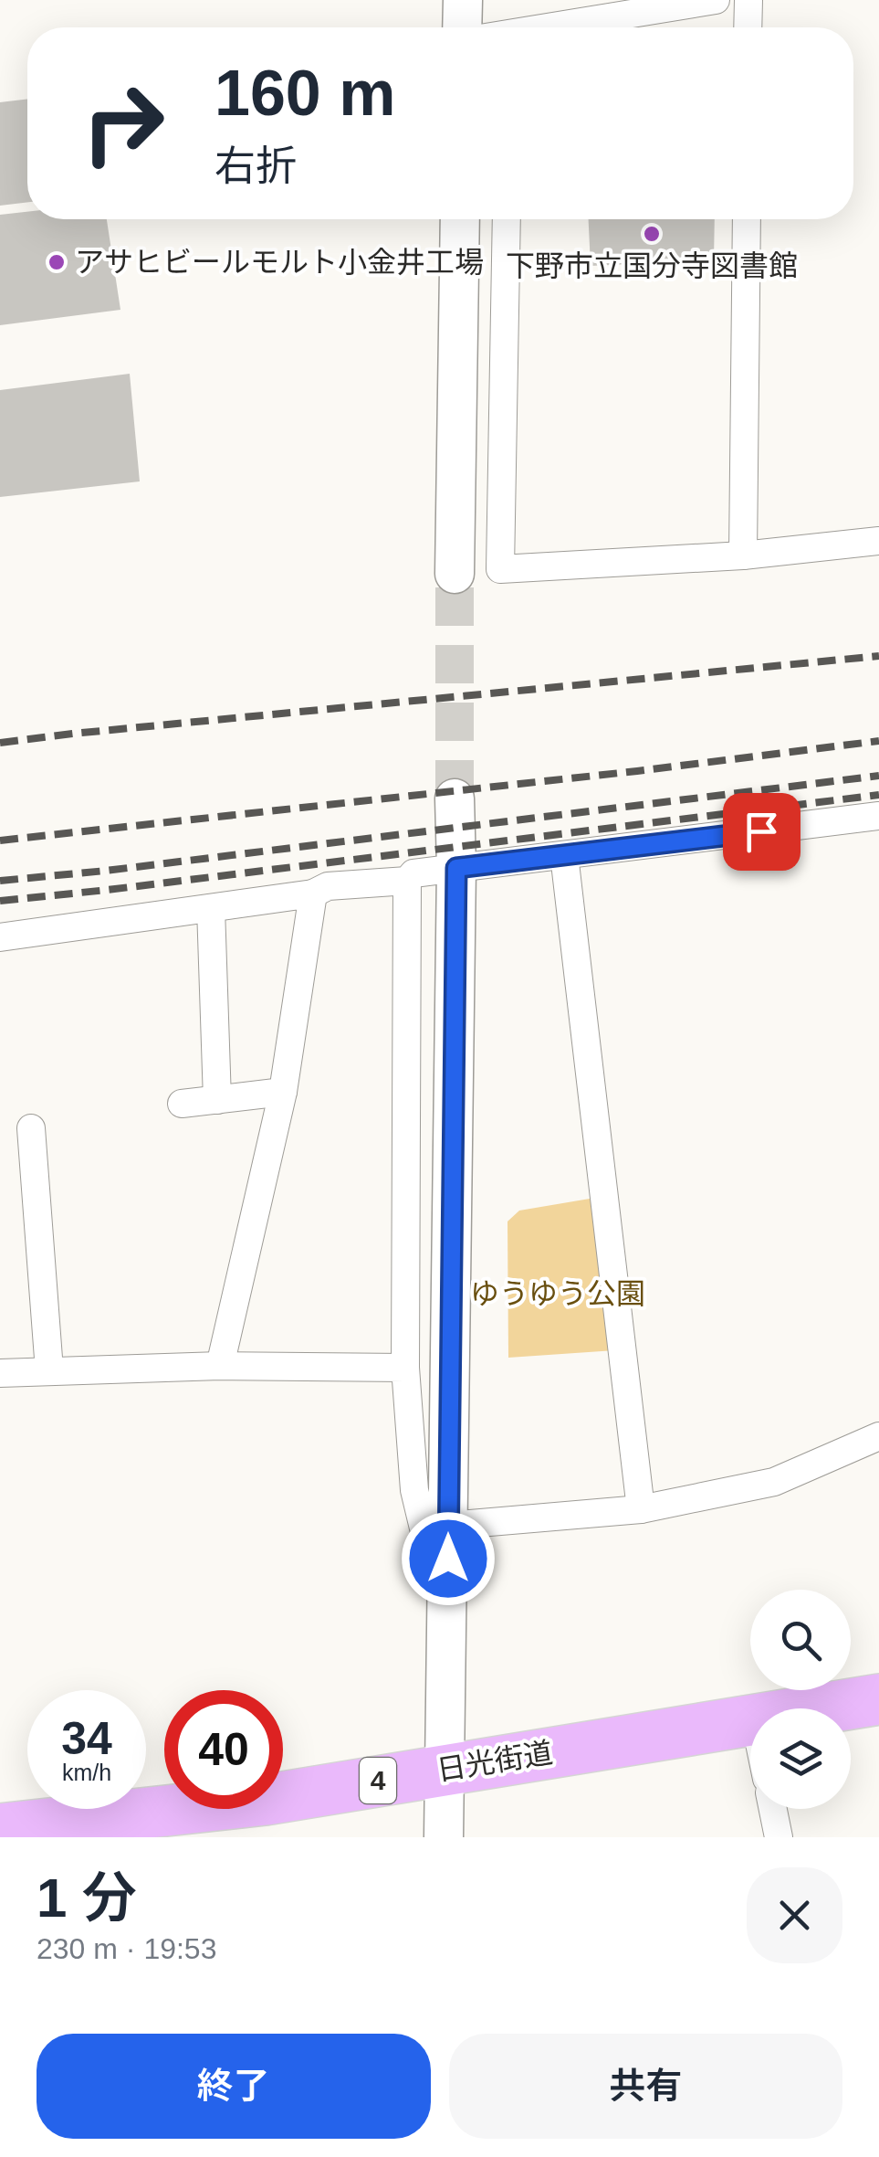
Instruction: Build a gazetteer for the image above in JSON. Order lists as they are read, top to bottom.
{
  "streets": {
    "highway": ["日光街道", "4"]
  },
  "parks": ["ゆうゆう公園"],
  "places": ["下野市立国分寺図書館", "アサヒビールモルト小金井工場"],
  "page": {
    "turn": ["160 m", "右折"],
    "speed": "34 km/h",
    "limit": "40",
    "heading": ["1 分", "230 m · 19:53"],
    "buttons": ["終了", "共有"]
  }
}
